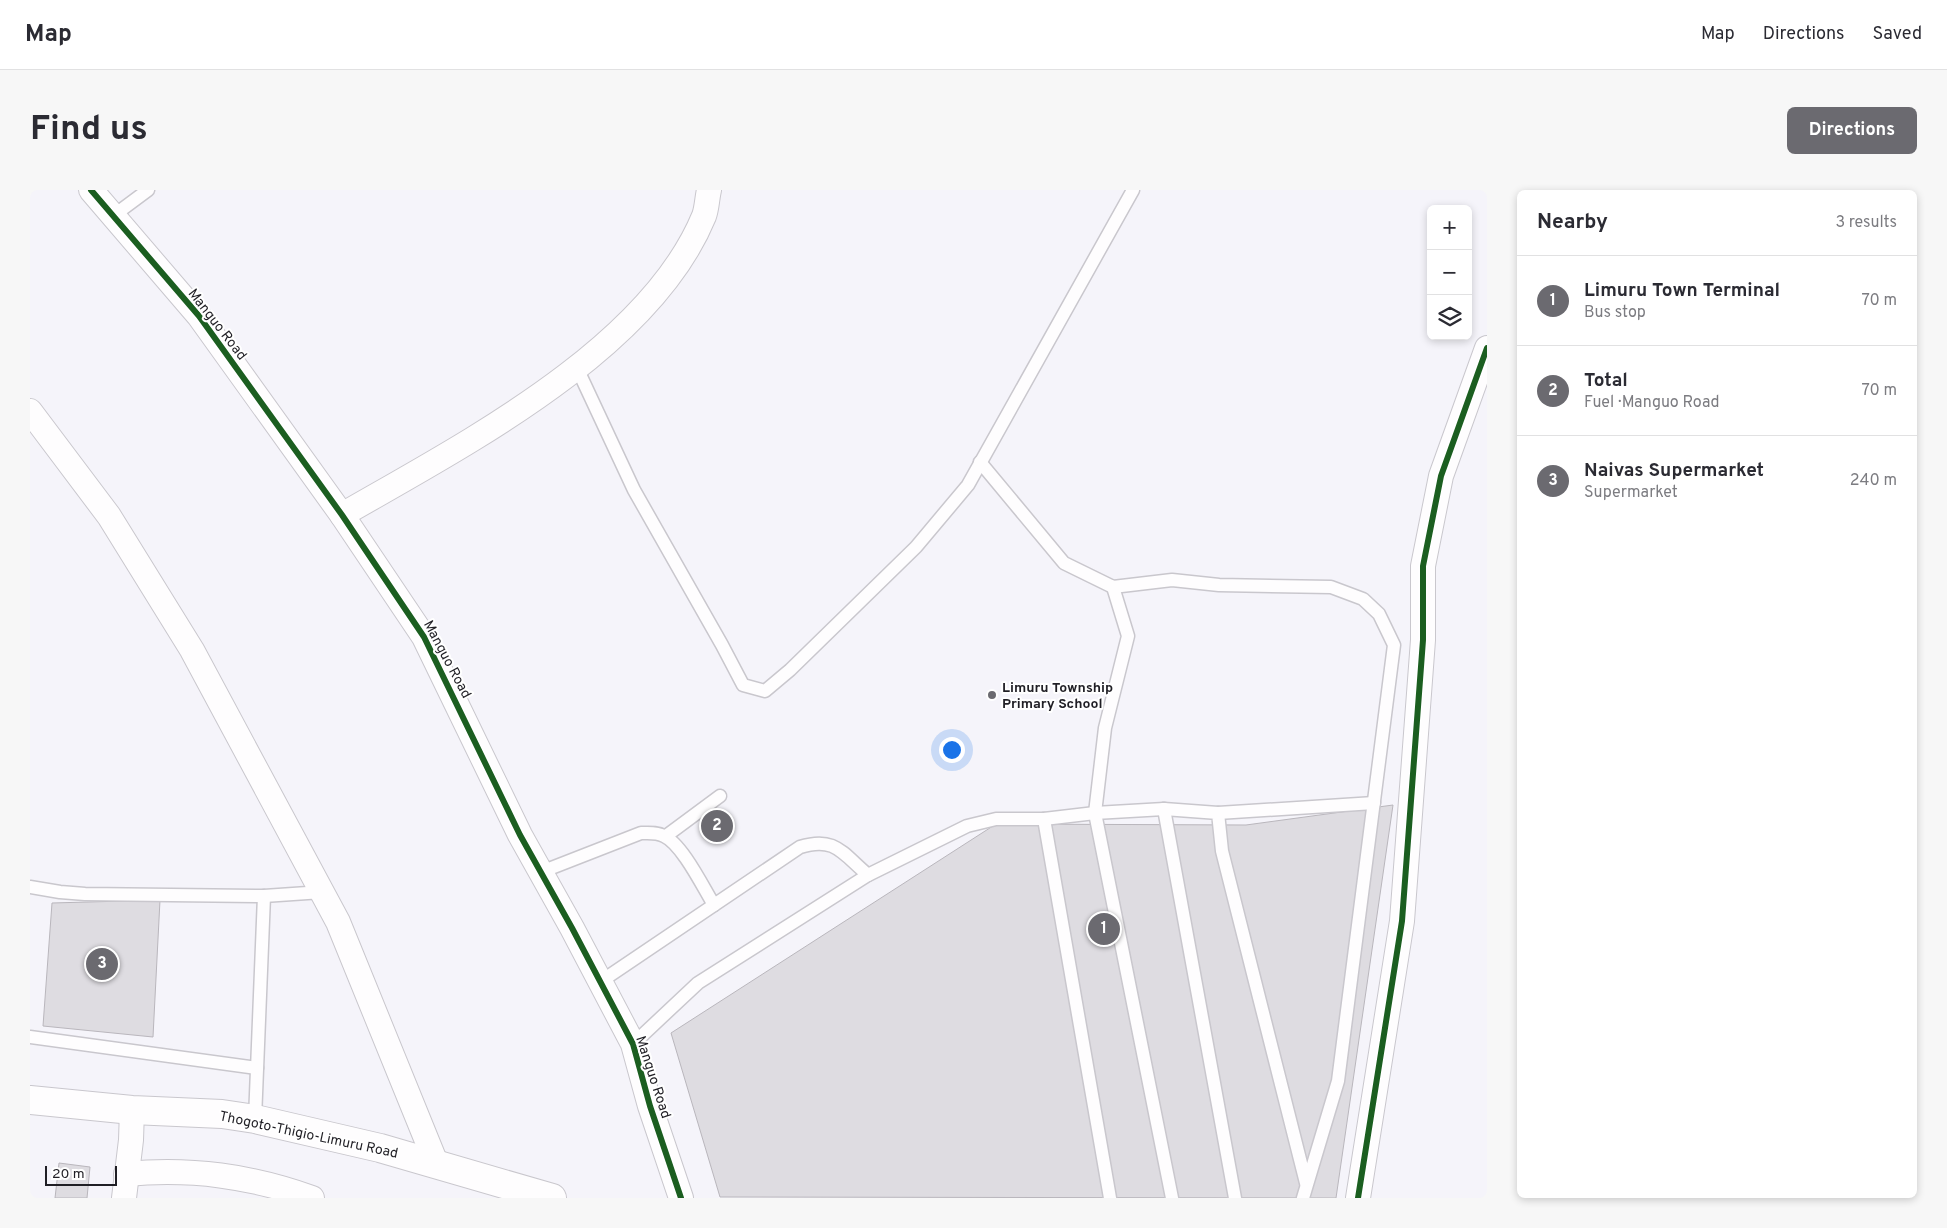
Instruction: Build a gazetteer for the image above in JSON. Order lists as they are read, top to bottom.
{
  "streets": {
    "highway": ["Thogoto-Thigio-Limuru Road"],
    "street": ["Manguo Road"]
  },
  "places": ["Limuru Township Primary School"],
  "scale_bar": "20 m",
  "page": {
    "header": "Map",
    "nav": ["Map", "Directions", "Saved"],
    "buttons": "Directions",
    "title": "Find us",
    "heading": ["Nearby", "3 results"],
    "map_buttons": ["+", "−"],
    "list": [
      {
        "mark": "1",
        "name": "Limuru Town Terminal",
        "note": "Bus stop",
        "value": "70 m"
      },
      {
        "mark": "2",
        "name": "Total",
        "note": "Fuel · Manguo Road",
        "value": "70 m"
      },
      {
        "mark": "3",
        "name": "Naivas Supermarket",
        "note": "Supermarket",
        "value": "240 m"
      }
    ],
    "pins": ["2", "1", "3"],
    "scale": "20 m"
  }
}
